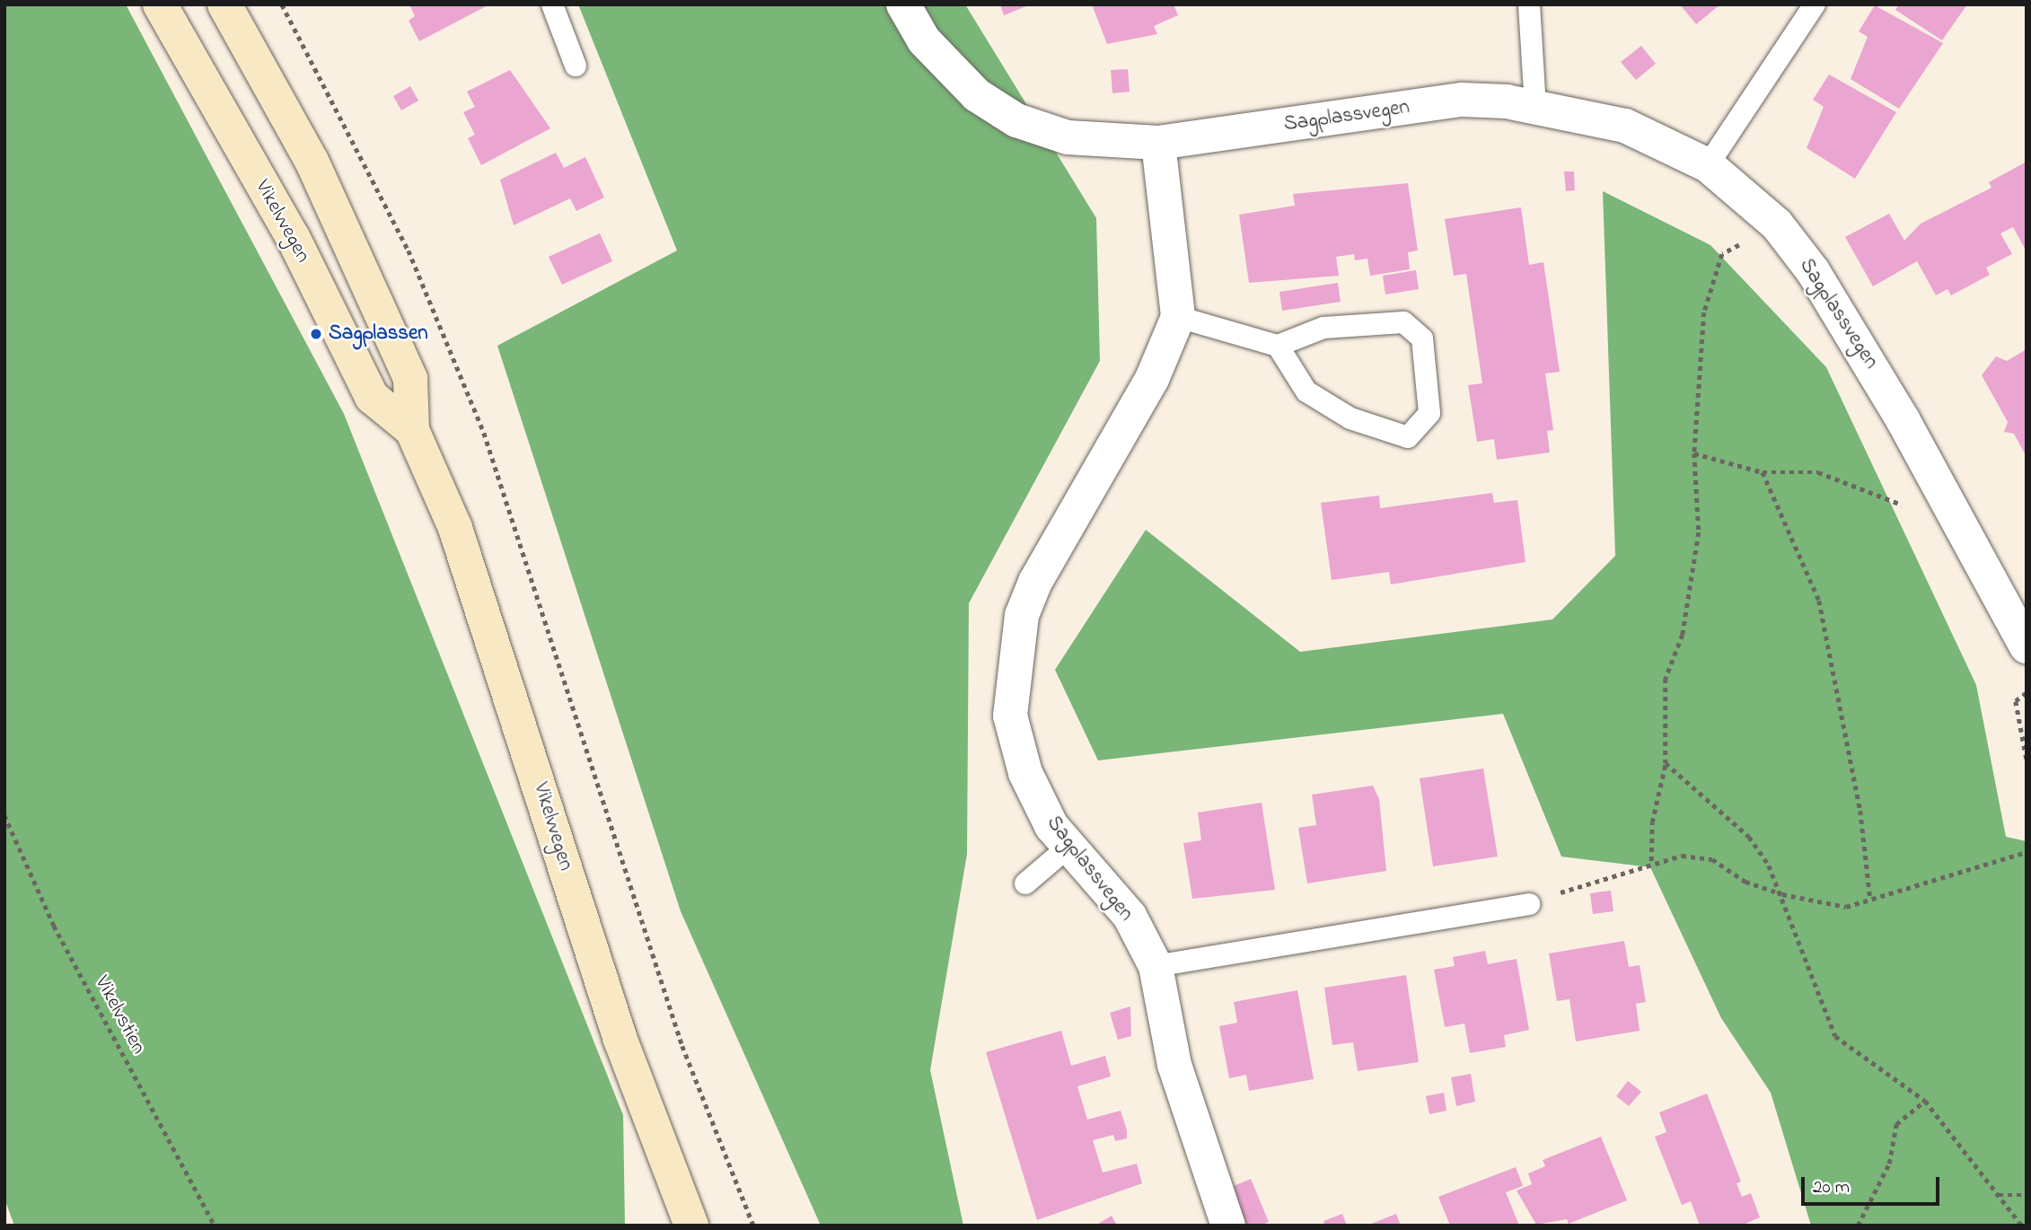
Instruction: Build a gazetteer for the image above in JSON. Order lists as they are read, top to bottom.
{
  "streets": {
    "street": ["Sagplassvegen", "Vikelvvegen"],
    "path": ["Vikelvstien"]
  },
  "places": ["Sagplassen"],
  "scale_bar": "20 m"
}
